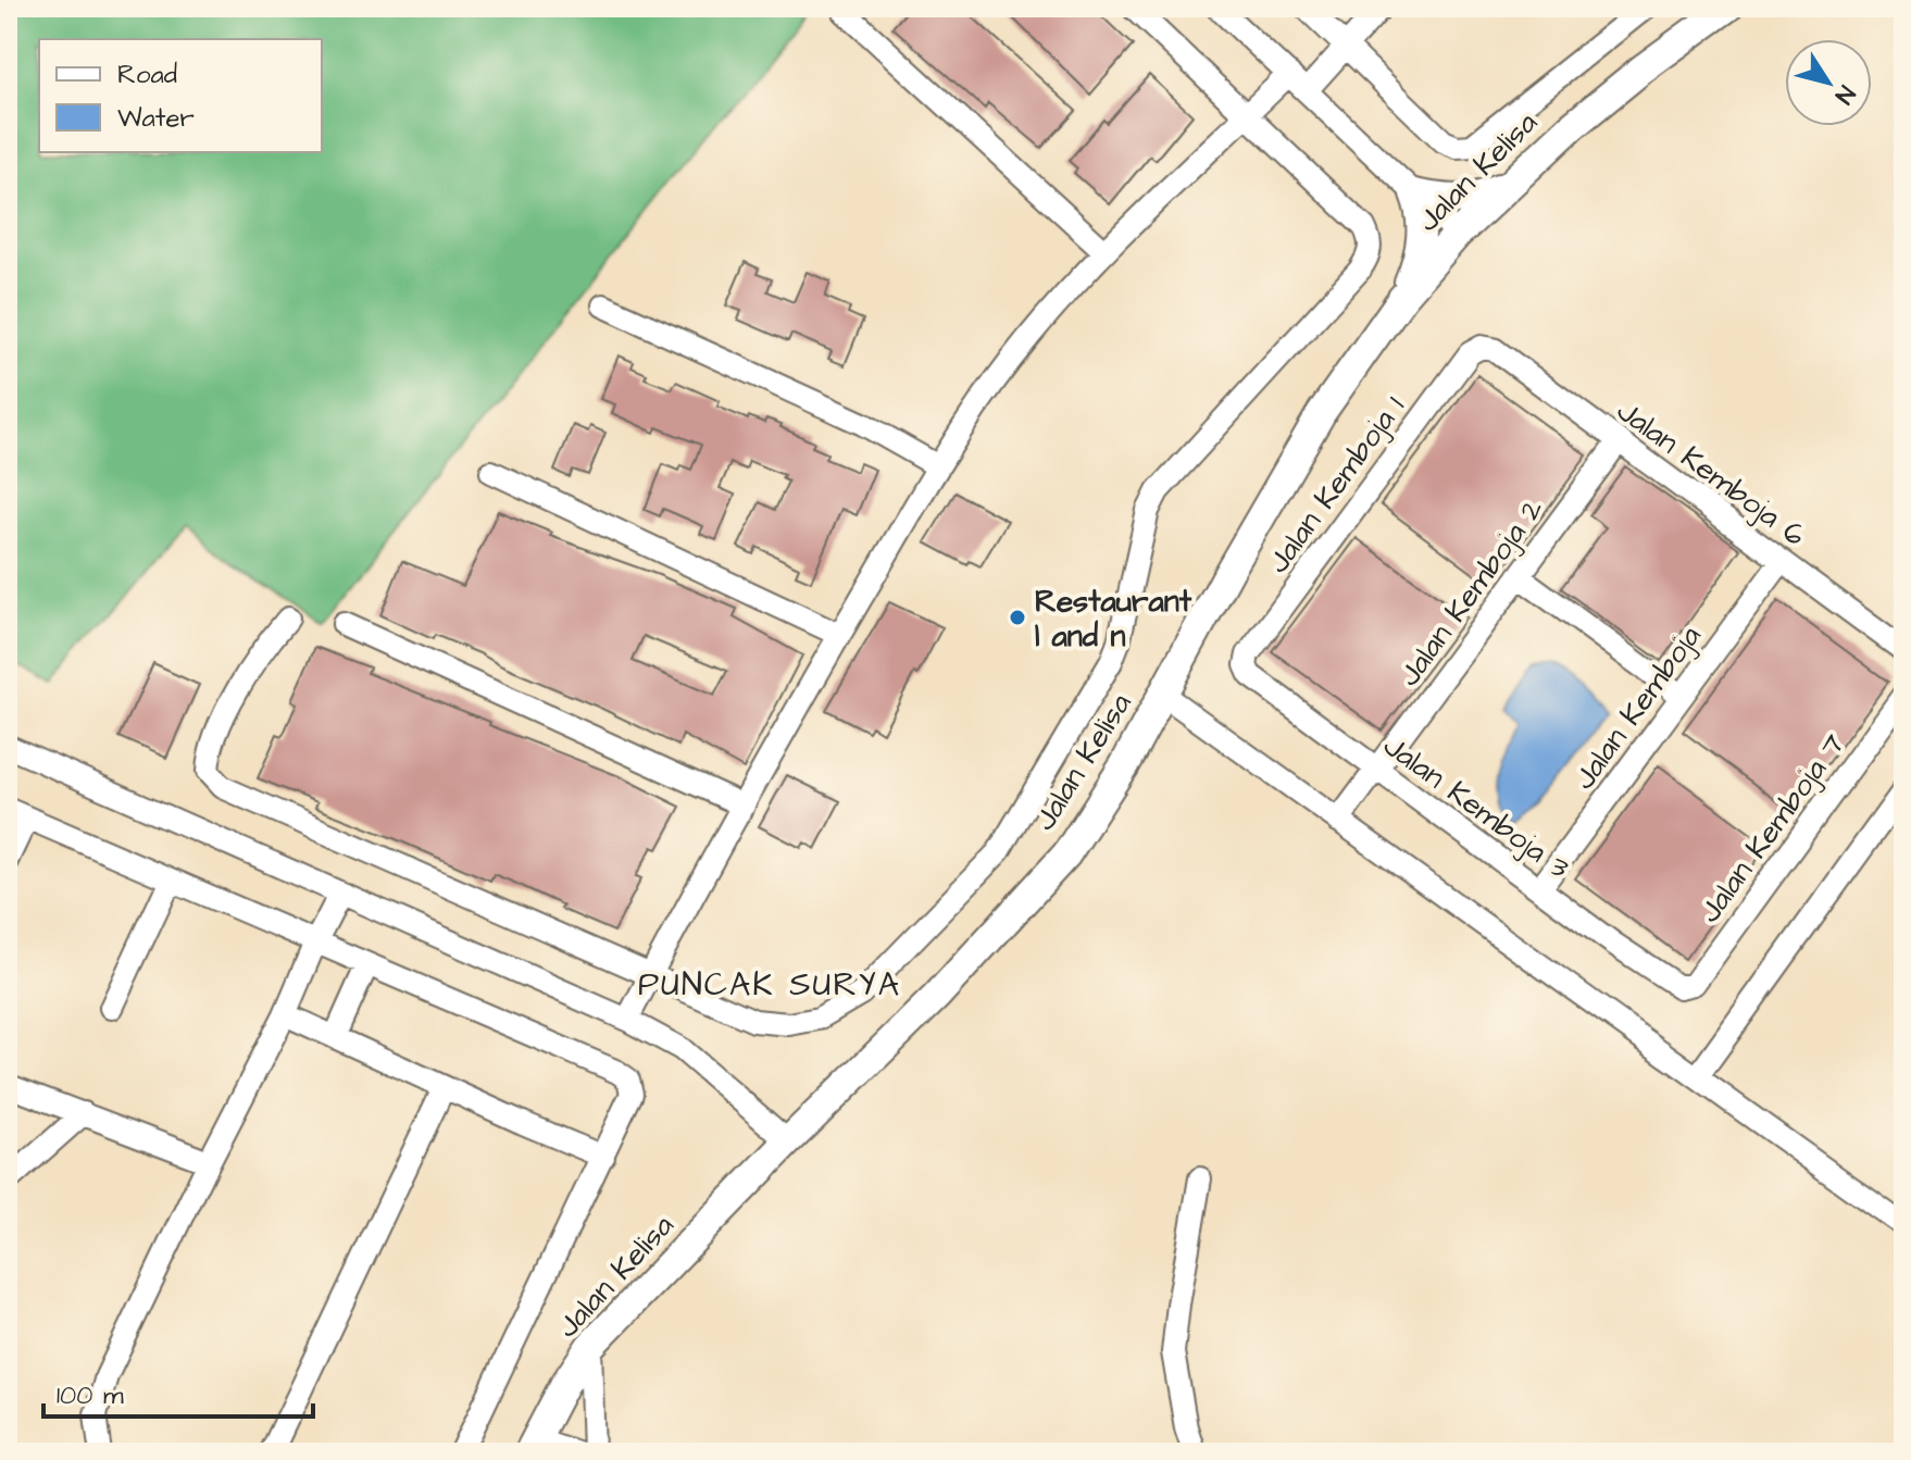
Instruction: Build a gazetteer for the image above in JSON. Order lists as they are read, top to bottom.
{
  "streets": {
    "main road": ["Jalan Kelisa"],
    "street": [
      "Jalan Kemboja 6",
      "Jalan Kemboja 1",
      "Jalan Kemboja 2",
      "Jalan Kemboja",
      "Jalan Kemboja 3",
      "Jalan Kemboja 7"
    ]
  },
  "crossings": [
    ["Jalan Kemboja 6", "Jalan Kemboja 1"],
    ["Jalan Kemboja 6", "Jalan Kemboja 2"],
    ["Jalan Kemboja 6", "Jalan Kemboja"],
    ["Jalan Kemboja 1", "Jalan Kemboja 3"],
    ["Jalan Kemboja 2", "Jalan Kemboja 3"],
    ["Jalan Kemboja", "Jalan Kemboja 3"],
    ["Jalan Kemboja 3", "Jalan Kemboja 7"]
  ],
  "districts": ["PUNCAK SURYA"],
  "places": ["Restaurant l and n"],
  "legend": ["Road", "Water"],
  "scale_bar": "100 m",
  "north": "bottom right"
}
